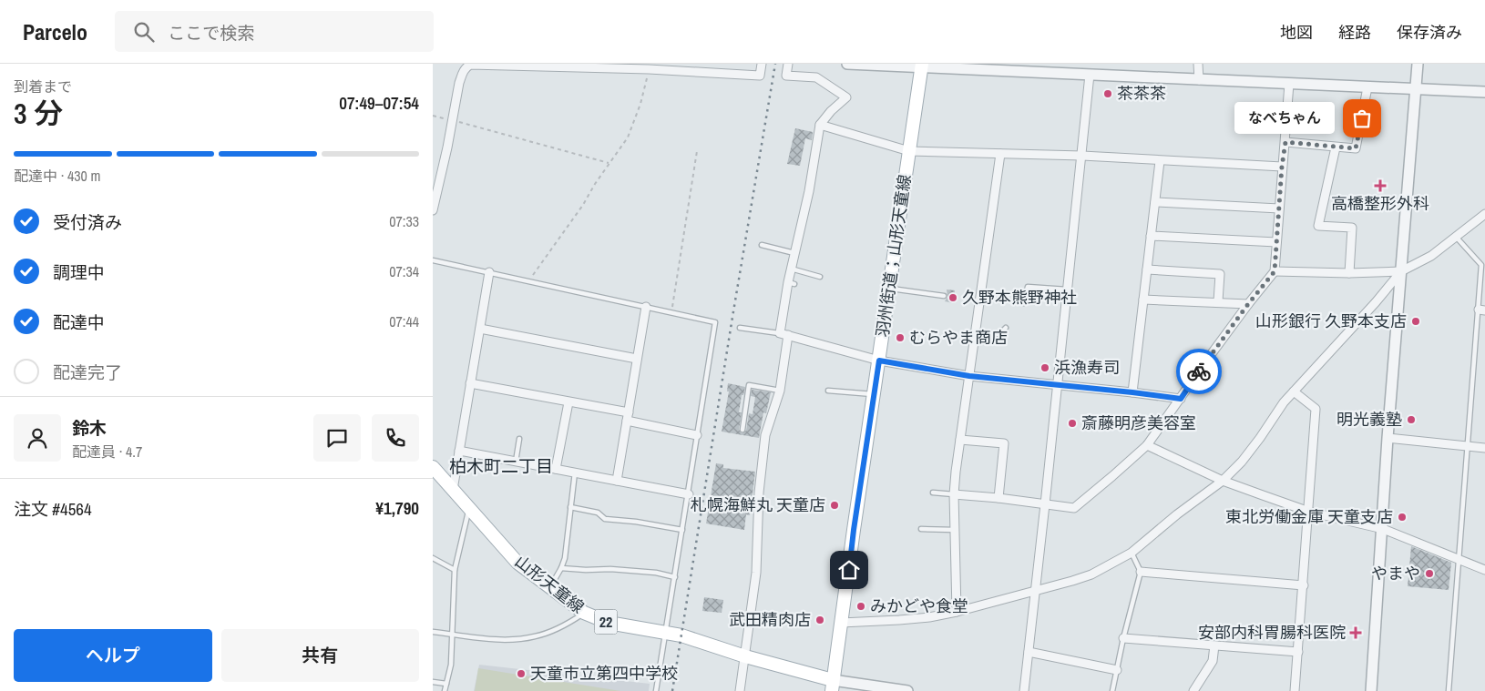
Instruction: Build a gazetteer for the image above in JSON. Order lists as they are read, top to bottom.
{
  "streets": {
    "main road": ["羽州街道；山形天童線", "山形天童線", "22"]
  },
  "crossings": [
    ["羽州街道；山形天童線", "山形天童線"]
  ],
  "districts": ["柏木町二丁目"],
  "places": {
    "other": [
      "茶茶茶",
      "なべちゃん",
      "久野本熊野神社",
      "山形銀行 久野本支店",
      "むらやま商店",
      "浜漁寿司",
      "明光義塾",
      "斎藤明彦美容室",
      "札幌海鮮丸 天童店",
      "東北労働金庫 天童支店",
      "やまや",
      "みかどや食堂",
      "武田精肉店",
      "天童市立第四中学校"
    ],
    "health": ["高橋整形外科", "安部内科胃腸科医院"]
  },
  "page": {
    "header": "Parcelo",
    "search": "ここで検索",
    "nav": ["地図", "経路", "保存済み"],
    "heading": ["3 分", "到着まで", "07:49–07:54"],
    "panel": [
      "鈴木",
      "配達員 · 4.7",
      "注文 #4564",
      "¥1,790"
    ],
    "bubble": "なべちゃん",
    "bar": "配達中 · 430 m",
    "list": [
      ["受付済み", "07:33"],
      ["調理中", "07:34"],
      ["配達中", "07:44"],
      "配達完了"
    ],
    "buttons": ["ヘルプ", "共有"]
  }
}
